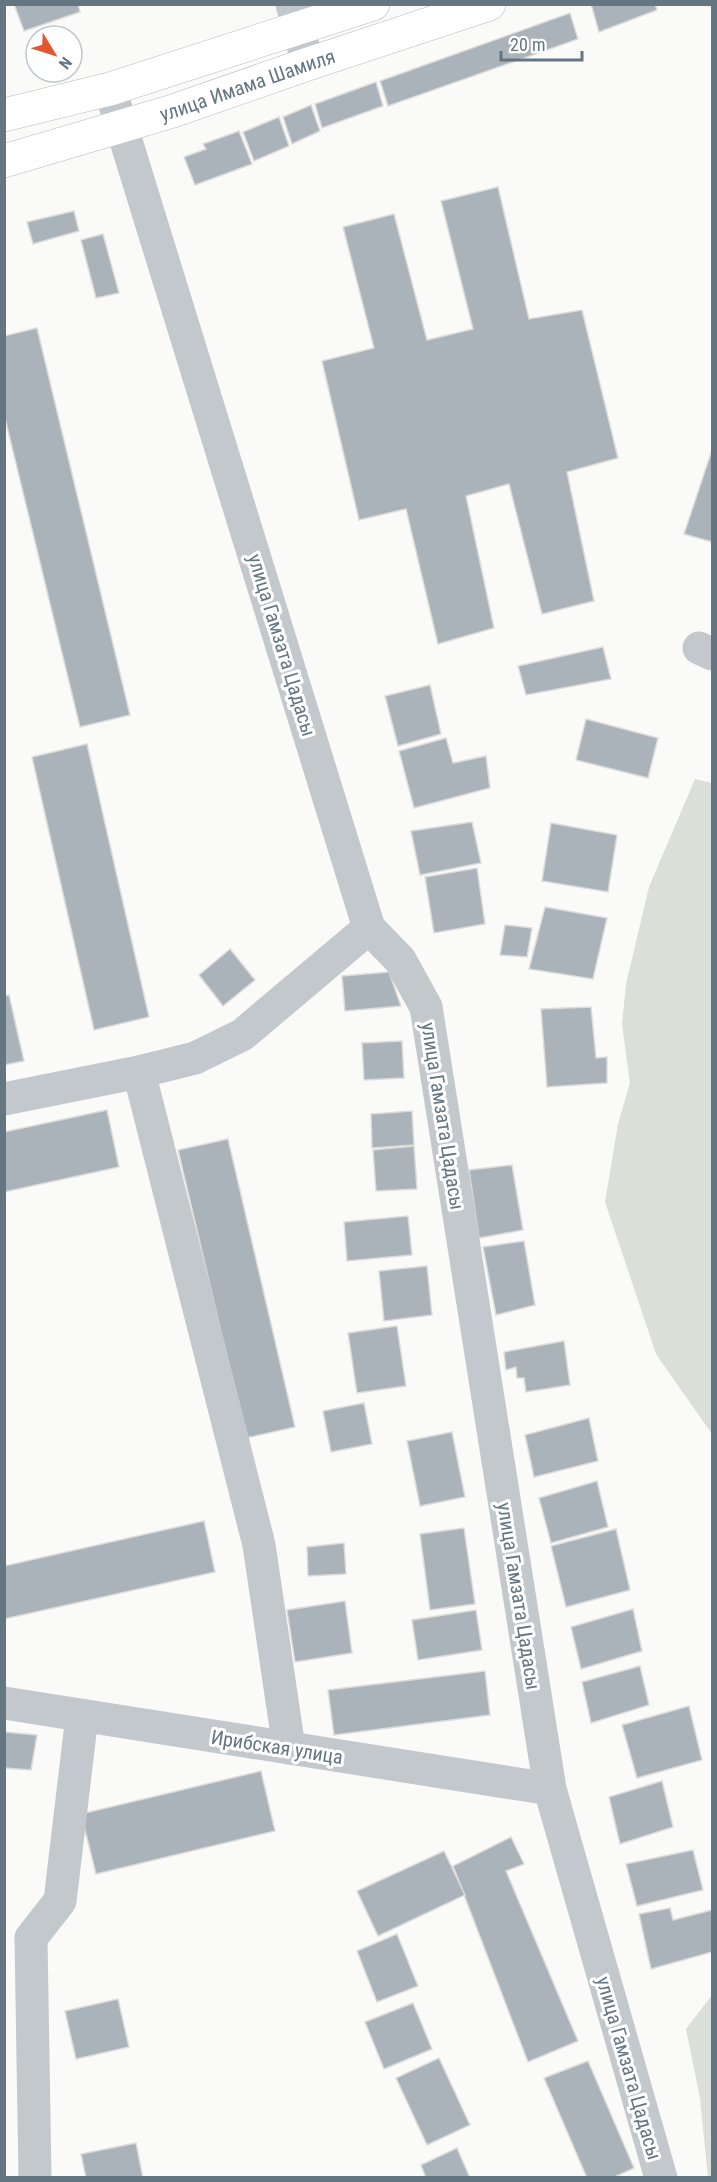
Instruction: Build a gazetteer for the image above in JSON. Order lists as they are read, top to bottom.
{
  "streets": {
    "main road": ["улица Имама Шамиля"],
    "street": ["улица Гамзата Цадасы", "Ирибская улица"]
  },
  "crossings": [
    ["улица Имама Шамиля", "улица Гамзата Цадасы"],
    ["улица Гамзата Цадасы", "Ирибская улица"]
  ],
  "scale_bar": "20 m",
  "north": "bottom right"
}
